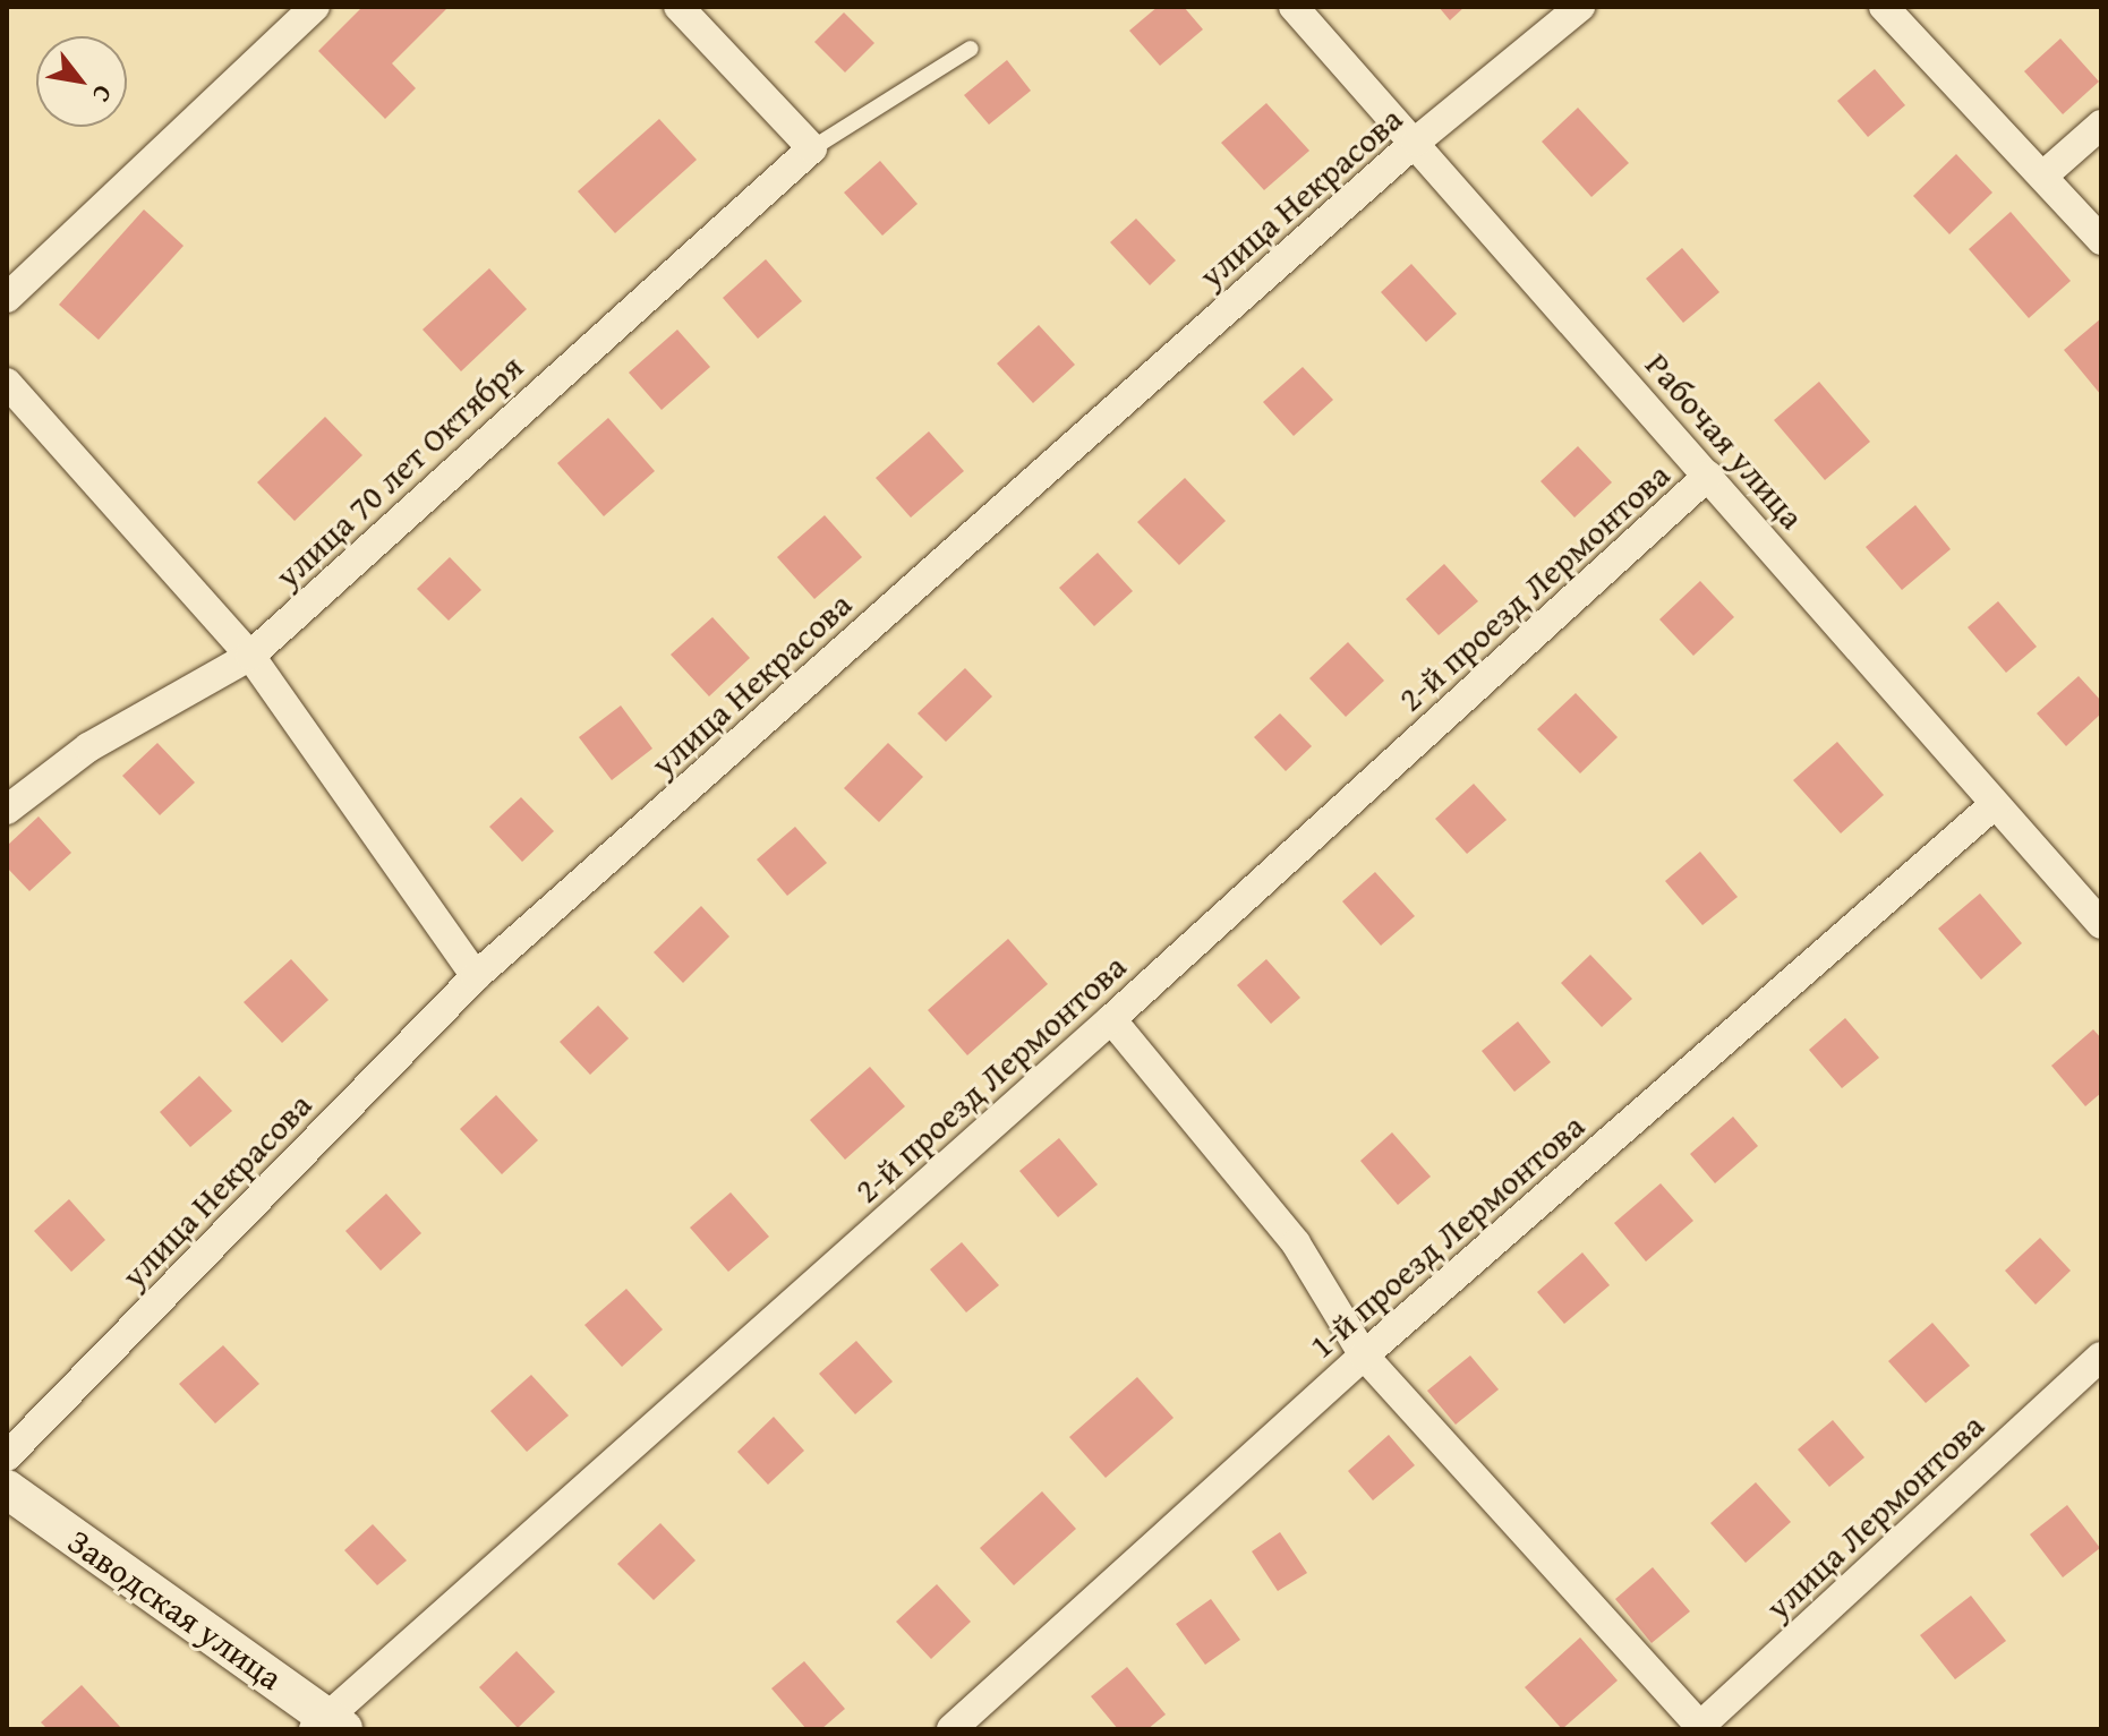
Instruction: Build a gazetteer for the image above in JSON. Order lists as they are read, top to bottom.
{
  "streets": {
    "street": [
      "улица Некрасова",
      "Рабочая улица",
      "улица 70 лет Октября",
      "2-й проезд Лермонтова",
      "1-й проезд Лермонтова",
      "улица Лермонтова",
      "Заводская улица"
    ]
  },
  "crossings": [
    ["улица Некрасова", "Рабочая улица"],
    ["Рабочая улица", "2-й проезд Лермонтова"],
    ["Рабочая улица", "1-й проезд Лермонтова"],
    ["2-й проезд Лермонтова", "Заводская улица"]
  ],
  "north": "bottom right"
}
